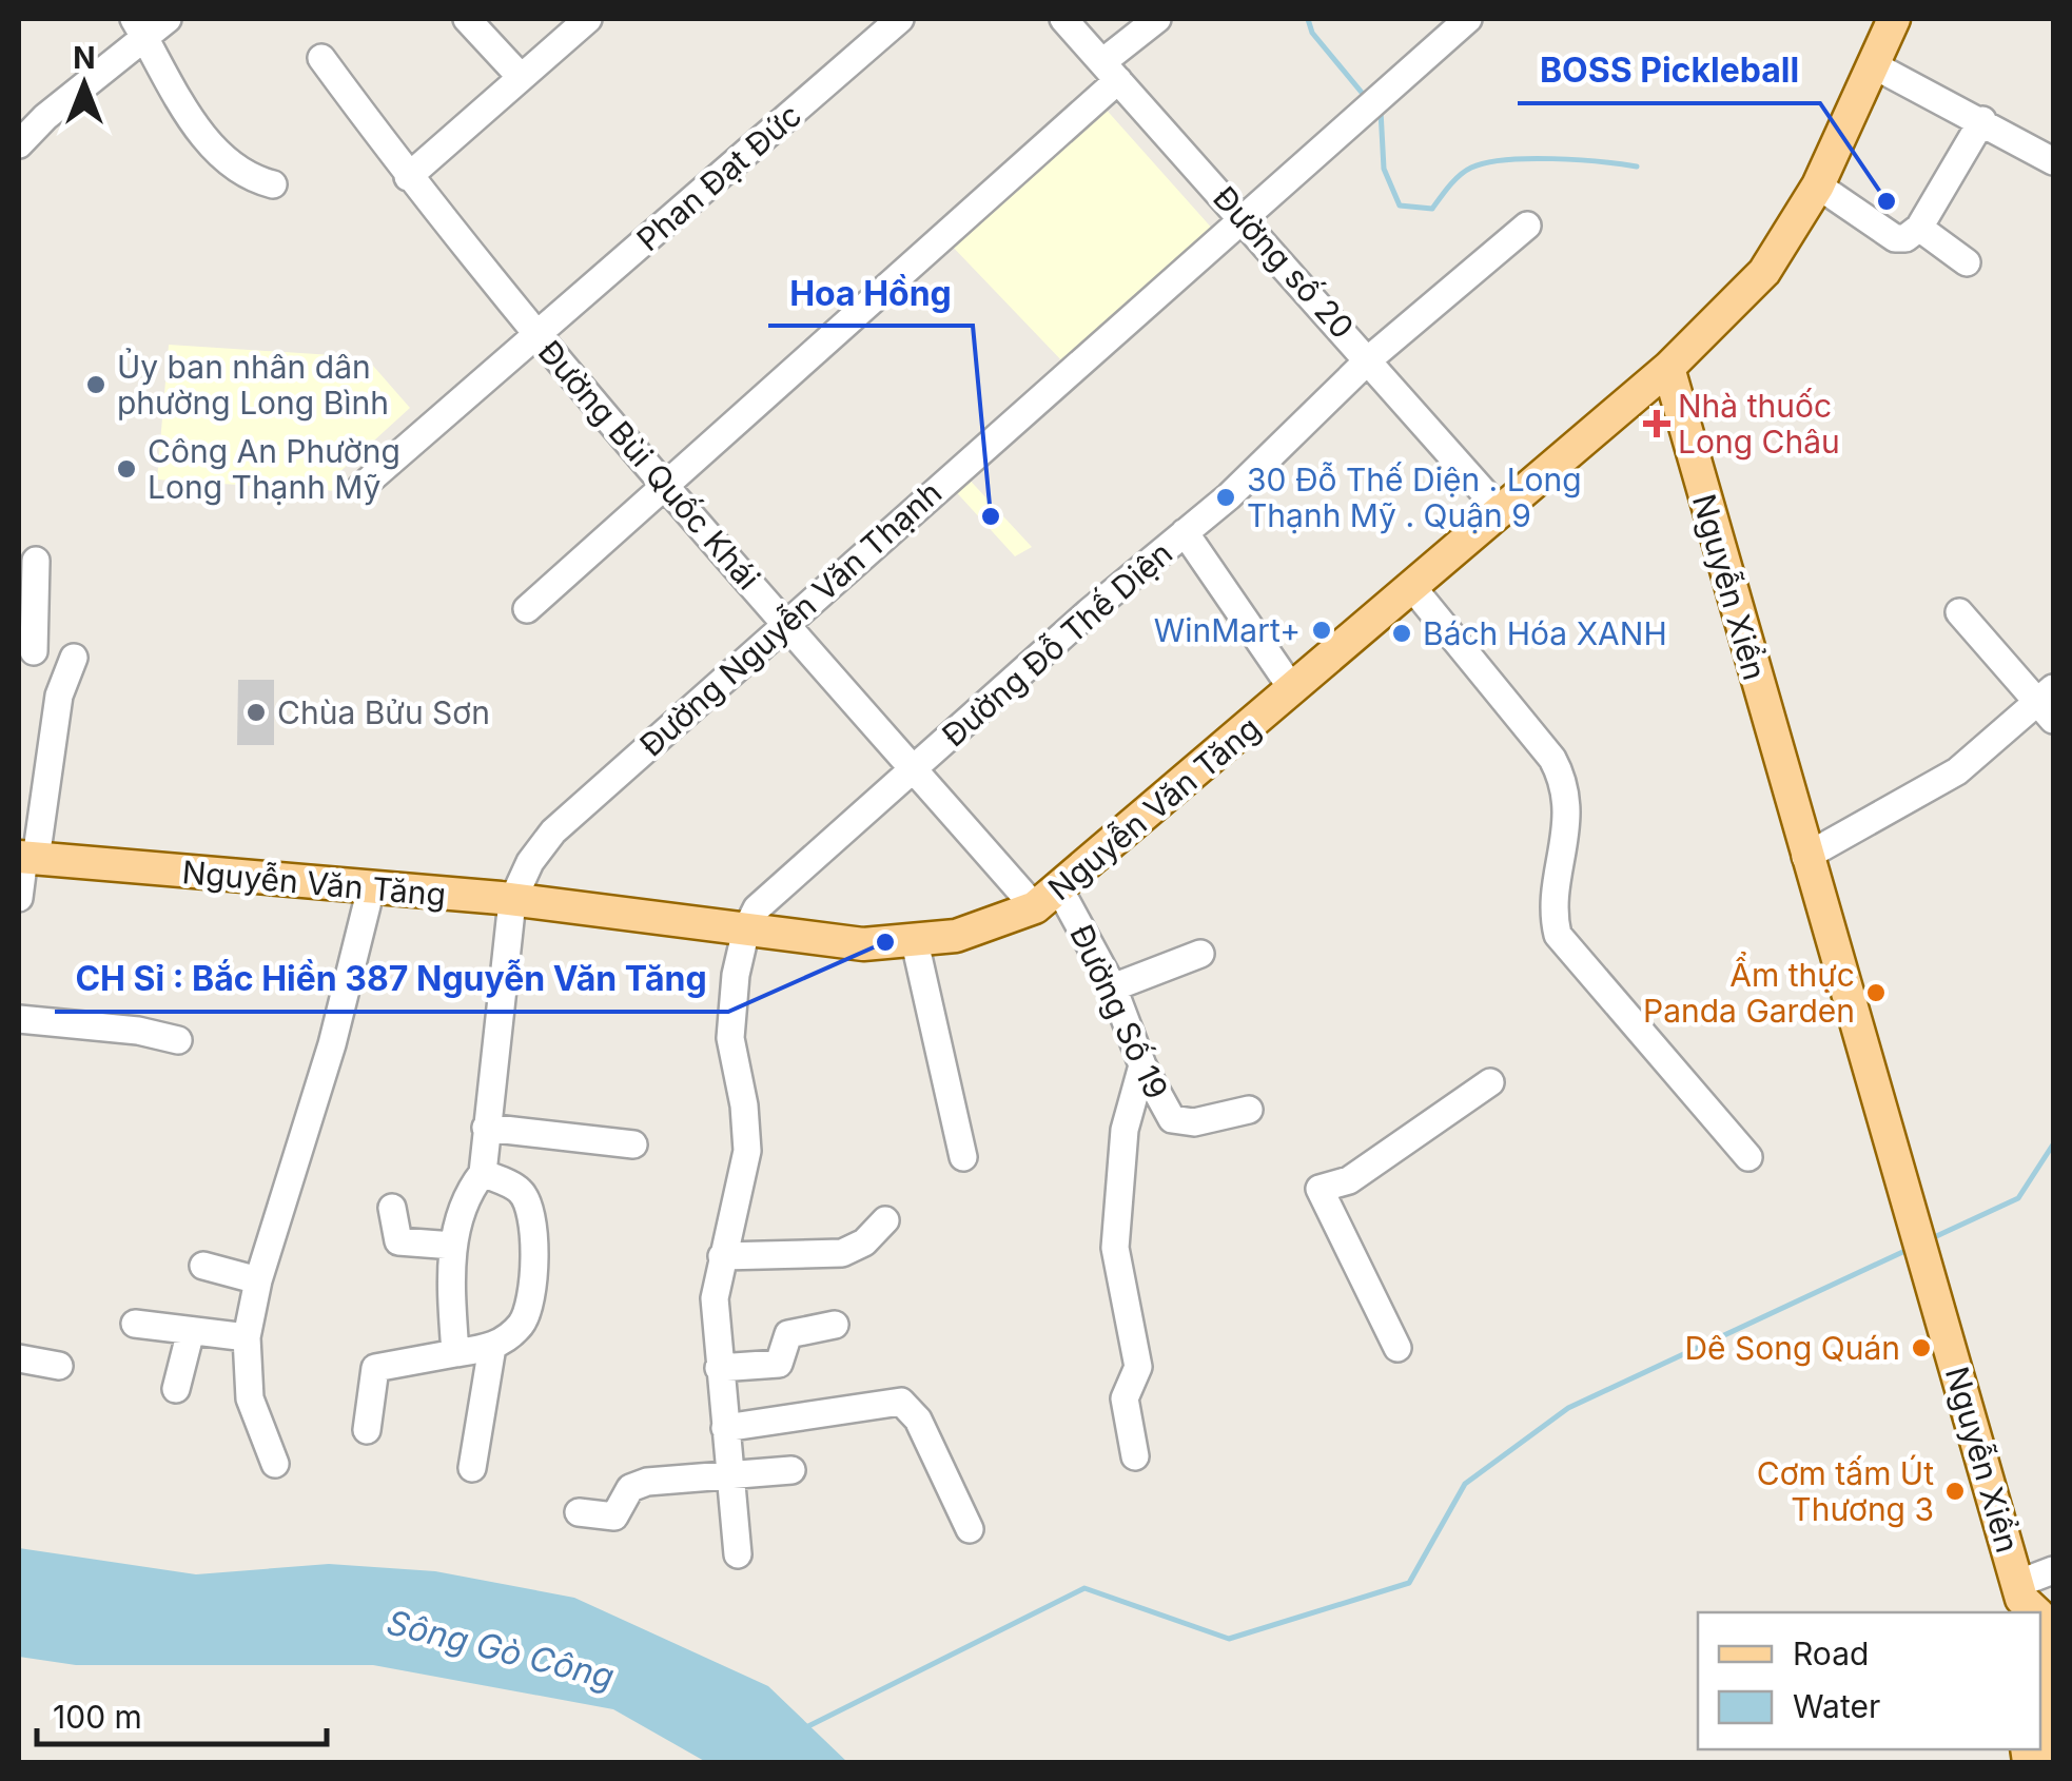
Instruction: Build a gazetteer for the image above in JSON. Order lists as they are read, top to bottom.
{
  "streets": {
    "main road": ["Nguyễn Xiển", "Nguyễn Văn Tăng"],
    "street": [
      "Phan Đạt Đức",
      "Đường số 20",
      "Đường Bùi Quốc Khái",
      "Đường Nguyễn Văn Thạnh",
      "Đường Đỗ Thế Diện",
      "Đường Số 19"
    ]
  },
  "crossings": [
    ["Phan Đạt Đức", "Đường Bùi Quốc Khái"],
    ["Đường số 20", "Đường Nguyễn Văn Thạnh"],
    ["Đường số 20", "Đường Đỗ Thế Diện"],
    ["Đường số 20", "Nguyễn Văn Tăng"],
    ["Đường Bùi Quốc Khái", "Đường Nguyễn Văn Thạnh"],
    ["Đường Bùi Quốc Khái", "Đường Đỗ Thế Diện"],
    ["Đường Bùi Quốc Khái", "Nguyễn Văn Tăng"],
    ["Đường Bùi Quốc Khái", "Đường Số 19"],
    ["Nguyễn Xiển", "Nguyễn Văn Tăng"],
    ["Đường Nguyễn Văn Thạnh", "Nguyễn Văn Tăng"],
    ["Đường Đỗ Thế Diện", "Nguyễn Văn Tăng"],
    ["Nguyễn Văn Tăng", "Đường Số 19"]
  ],
  "water": ["Sông Gò Công"],
  "places": {
    "other": [
      "BOSS Pickleball",
      "Ủy ban nhân dân phường Long Bình",
      "Công An Phường Long Thạnh Mỹ",
      "30 Đỗ Thế Diện . Long Thạnh Mỹ . Quận 9",
      "Hoa Hồng",
      "WinMart+",
      "Bách Hóa XANH",
      "Chùa Bửu Sơn",
      "CH Sỉ : Bắc Hiền 387 Nguyễn Văn Tăng",
      "Ẩm thực Panda Garden",
      "Dê Song Quán",
      "Cơm tấm Út Thương 3"
    ],
    "health": ["Nhà thuốc Long Châu"]
  },
  "legend": ["Road", "Water"],
  "scale_bar": "100 m",
  "north": "top"
}
